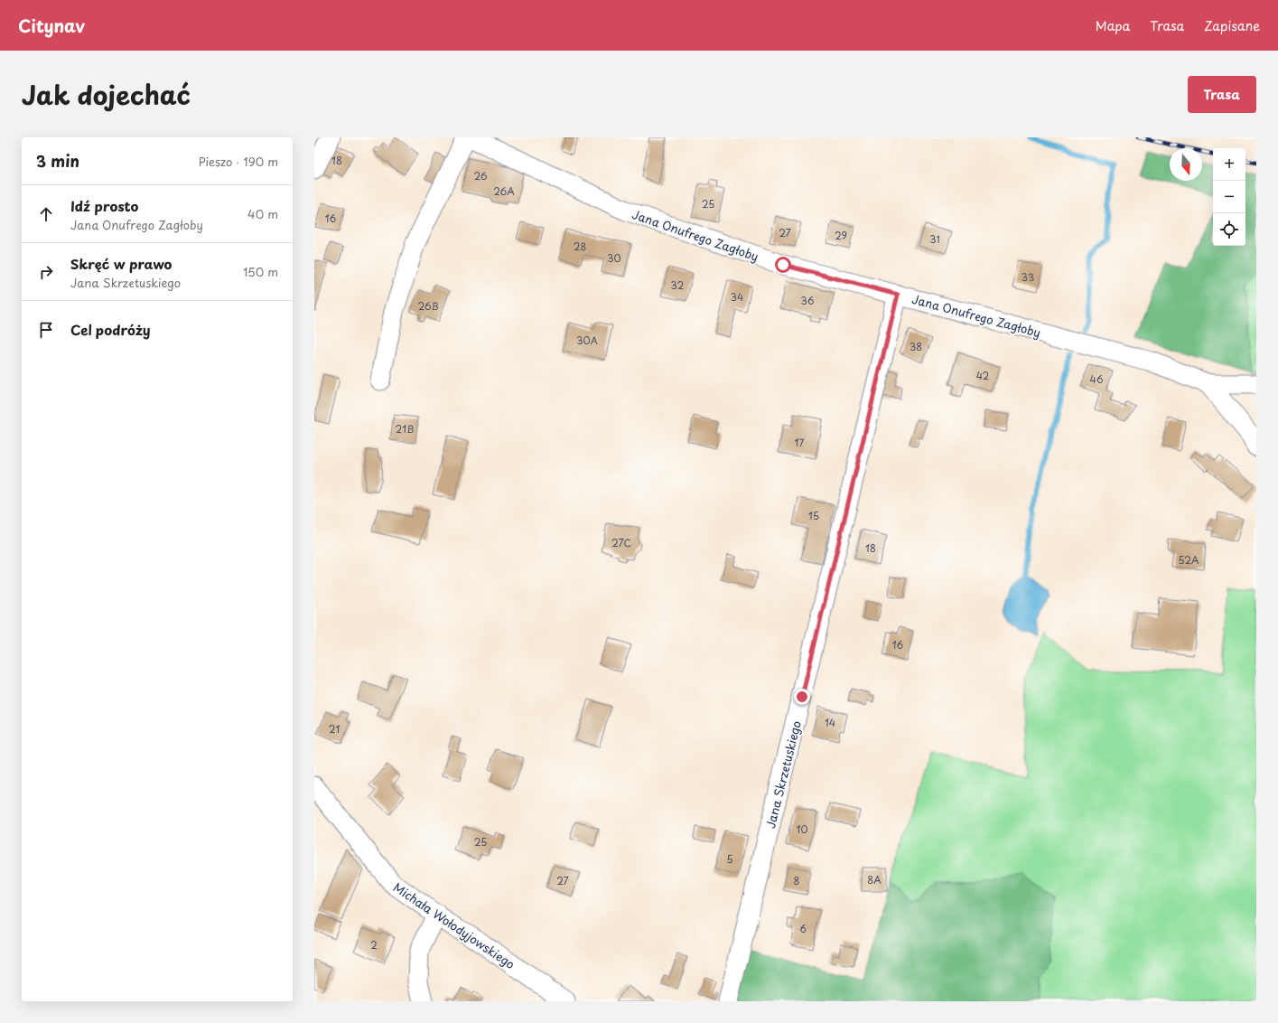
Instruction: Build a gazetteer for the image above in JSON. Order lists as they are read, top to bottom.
{
  "streets": {
    "street": ["Jana Onufrego Zagłoby", "Jana Skrzetuskiego", "Michała Wołodyjowskiego"]
  },
  "crossings": [
    ["Jana Onufrego Zagłoby", "Jana Skrzetuskiego"]
  ],
  "house_numbers": [
    "18",
    "26",
    "26A",
    "25",
    "16",
    "27",
    "29",
    "31",
    "28",
    "30",
    "33",
    "32",
    "34",
    "36",
    "26B",
    "30A",
    "38",
    "42",
    "46",
    "21B",
    "17",
    "15",
    "27C",
    "18",
    "52A",
    "16",
    "14",
    "21",
    "10",
    "25",
    "5",
    "8A",
    "27",
    "8",
    "6",
    "2"
  ],
  "north": "bottom",
  "page": {
    "header": "Citynav",
    "nav": ["Mapa", "Trasa", "Zapisane"],
    "title": "Jak dojechać",
    "buttons": "Trasa",
    "heading": ["3 min", "Pieszo · 190 m"],
    "map_buttons": ["+", "−"],
    "list": [
      ["Idź prosto", "Jana Onufrego Zagłoby", "40 m"],
      ["Skręć w prawo", "Jana Skrzetuskiego", "150 m"],
      "Cel podróży"
    ]
  }
}
